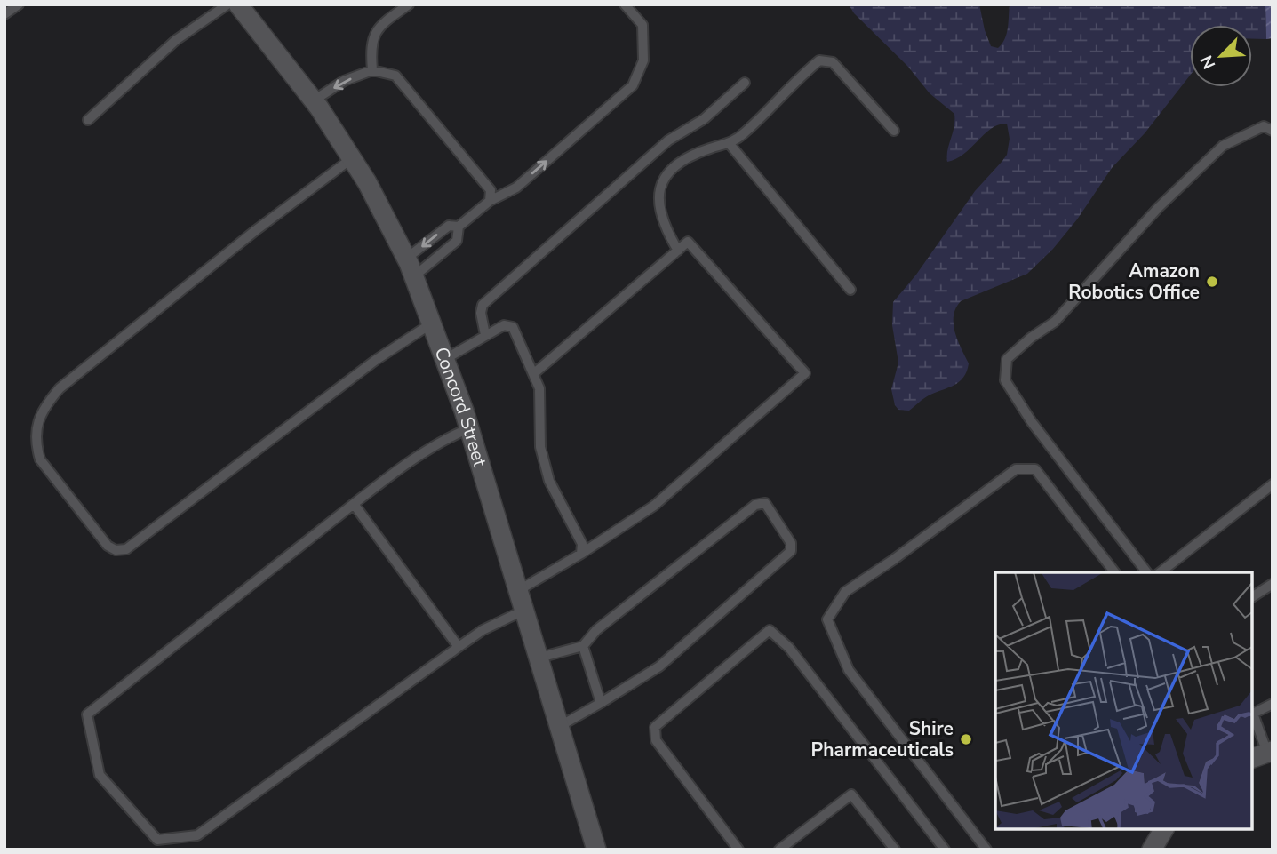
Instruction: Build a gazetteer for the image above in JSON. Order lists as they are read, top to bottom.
{
  "streets": {
    "street": ["Concord Street"]
  },
  "places": ["Amazon Robotics Office", "Shire Pharmaceuticals"],
  "north": "bottom left"
}
